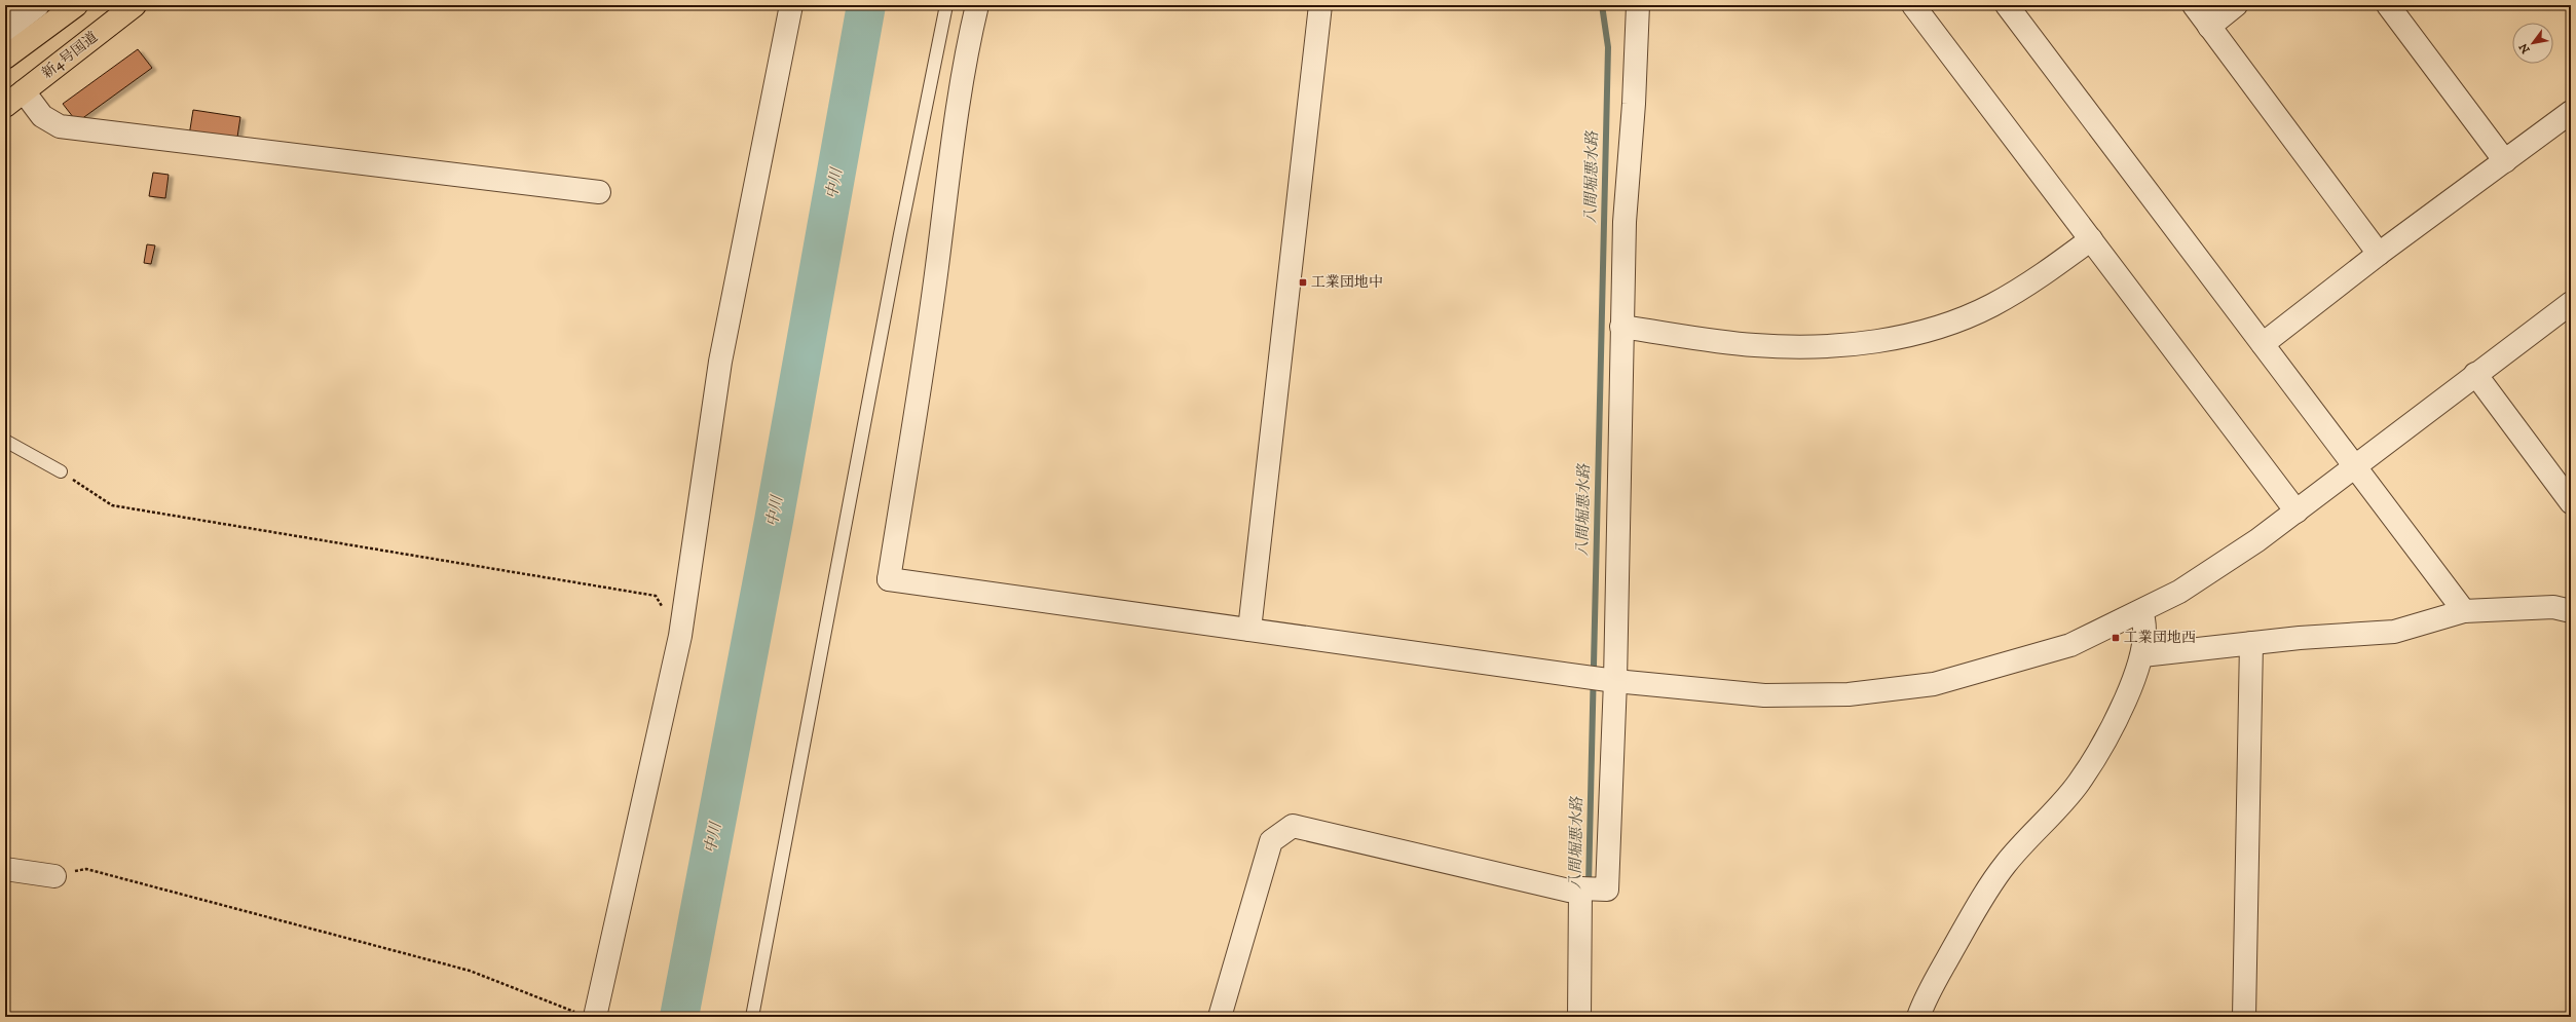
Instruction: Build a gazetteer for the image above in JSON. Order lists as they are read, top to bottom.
{
  "streets": {
    "highway": ["新4号国道"]
  },
  "water": ["八間堀悪水路", "中川"],
  "places": {
    "transit": ["工業団地中", "工業団地西"]
  },
  "north": "bottom left"
}
